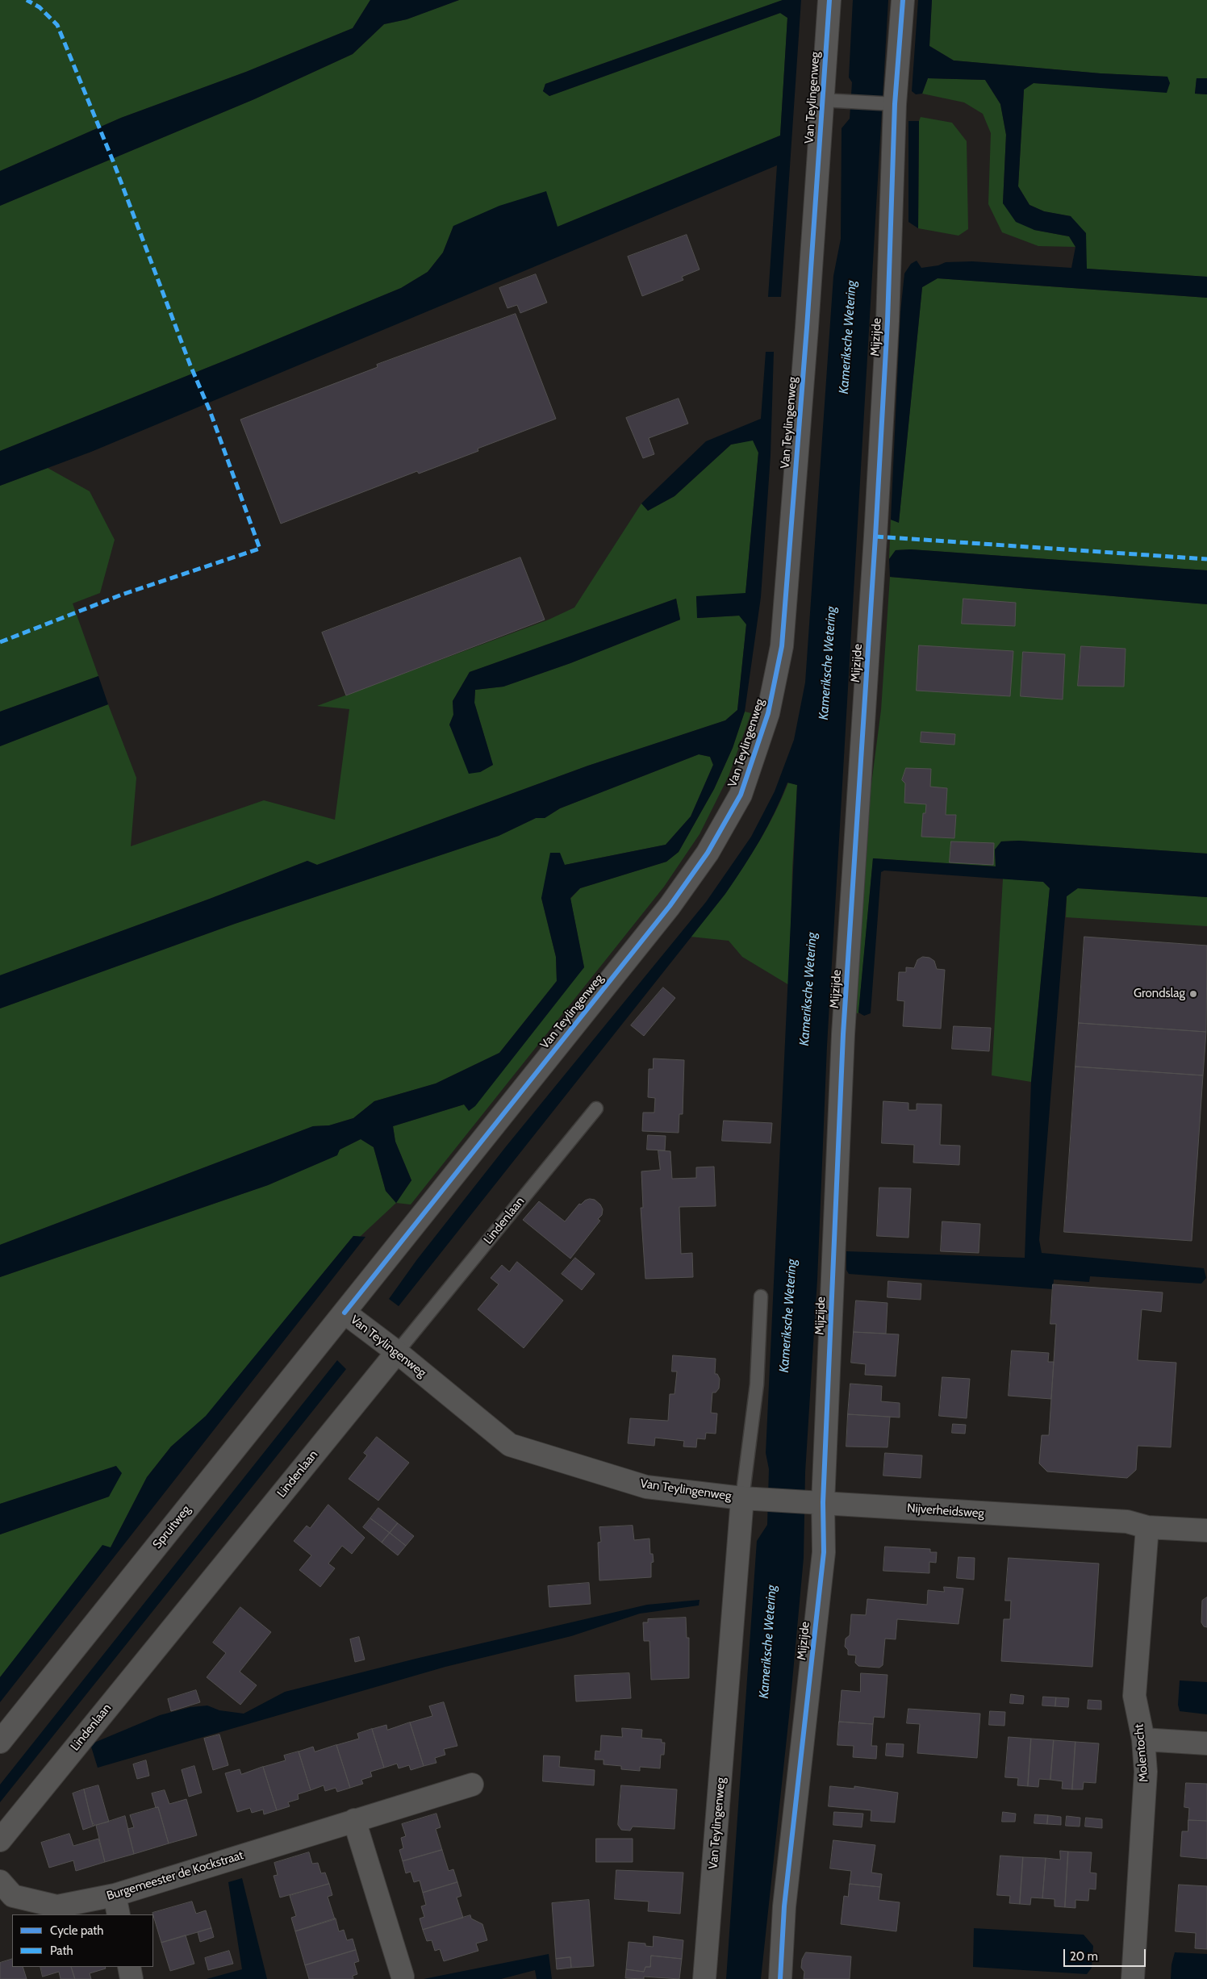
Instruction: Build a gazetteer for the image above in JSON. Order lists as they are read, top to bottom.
{
  "streets": {
    "street": [
      "Van Teylingenweg",
      "Mijzijde",
      "Lindenlaan",
      "Nijverheidsweg",
      "Spruitweg",
      "Molentocht",
      "Burgemeester de Kockstraat"
    ]
  },
  "crossings": [
    ["Van Teylingenweg", "Lindenlaan"],
    ["Van Teylingenweg", "Nijverheidsweg"],
    ["Van Teylingenweg", "Spruitweg"],
    ["Mijzijde", "Nijverheidsweg"],
    ["Nijverheidsweg", "Molentocht"]
  ],
  "water": ["Kameriksche Wetering"],
  "places": ["Grondslag"],
  "legend": ["Cycle path", "Path"],
  "scale_bar": "20 m"
}
